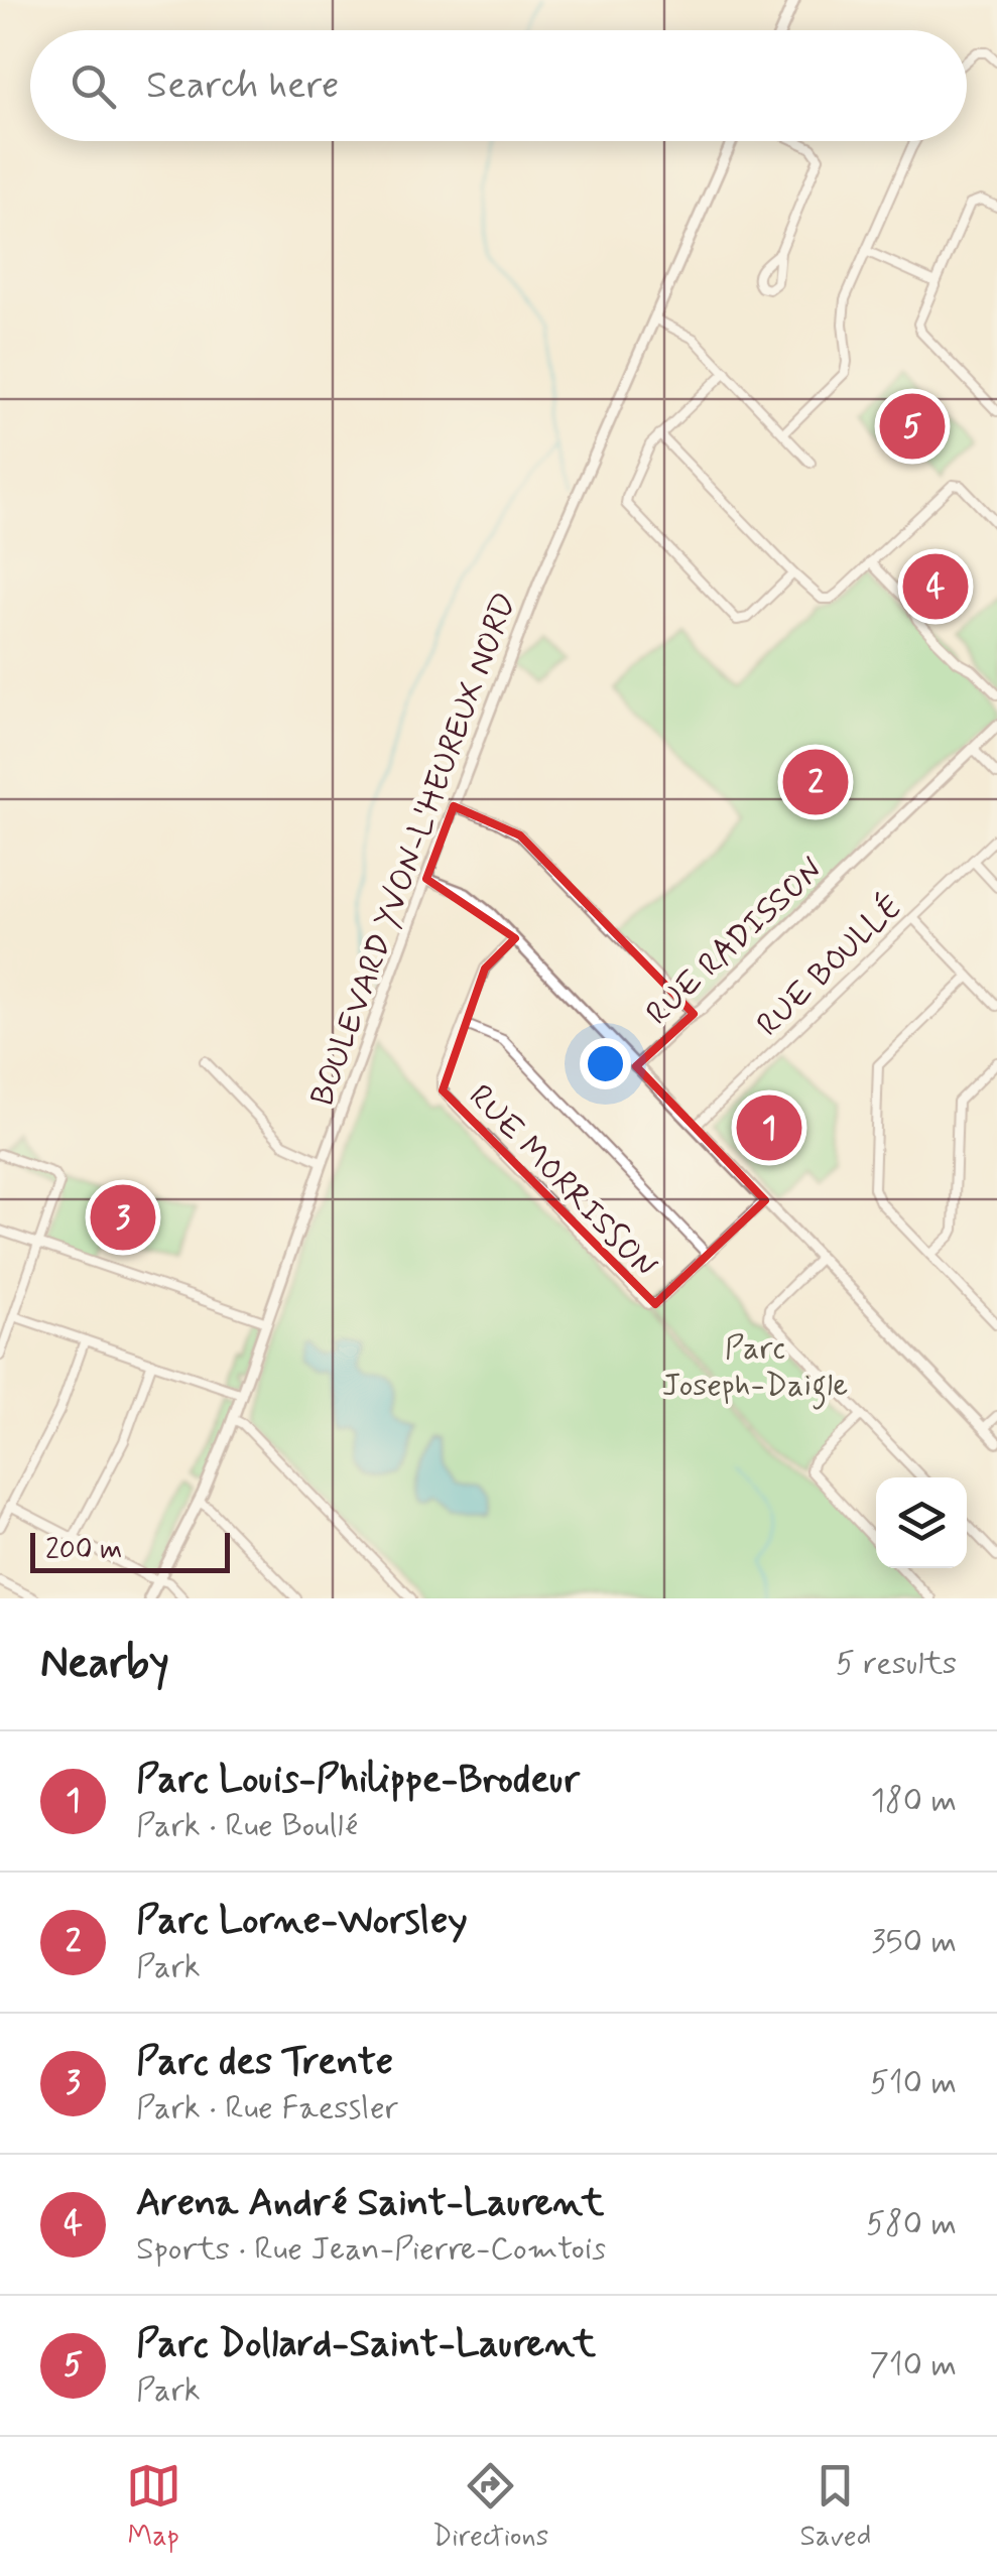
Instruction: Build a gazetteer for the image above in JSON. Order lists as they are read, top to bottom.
{
  "streets": {
    "street": [
      "BOULEVARD YVON-L'HEUREUX NORD",
      "RUE RADISSON",
      "RUE BOULLÉ",
      "RUE MORRISSON"
    ]
  },
  "parks": ["Parc Joseph-Daigle"],
  "scale_bar": "200 m",
  "page": {
    "search": "Search here",
    "pins": [
      "5",
      "4",
      "2",
      "1",
      "3"
    ],
    "scale": "200 m",
    "heading": ["Nearby", "5 results"],
    "list": [
      {
        "mark": "1",
        "name": "Parc Louis-Philippe-Brodeur",
        "note": "Park · Rue Boullé",
        "value": "180 m"
      },
      {
        "mark": "2",
        "name": "Parc Lorne-Worsley",
        "note": "Park",
        "value": "350 m"
      },
      {
        "mark": "3",
        "name": "Parc des Trente",
        "note": "Park · Rue Faessler",
        "value": "510 m"
      },
      {
        "mark": "4",
        "name": "Arena André Saint-Laurent",
        "note": "Sports · Rue Jean-Pierre-Comtois",
        "value": "580 m"
      },
      {
        "mark": "5",
        "name": "Parc Dollard-Saint-Laurent",
        "note": "Park",
        "value": "710 m"
      }
    ],
    "nav": ["Map", "Directions", "Saved"]
  }
}
